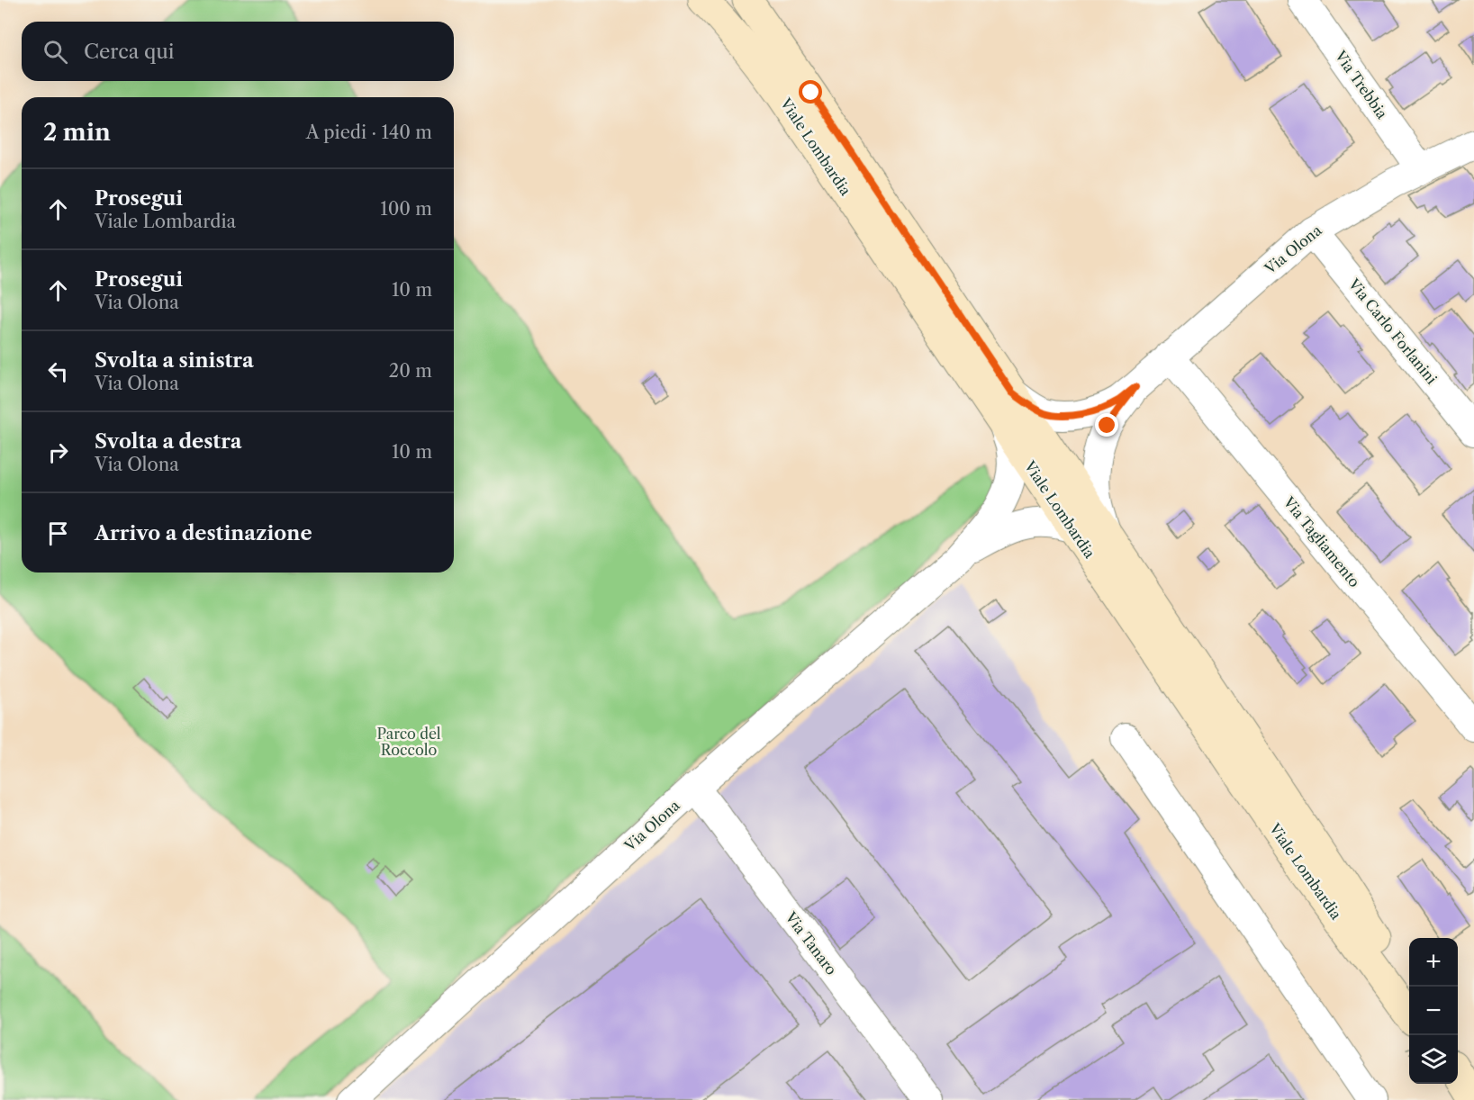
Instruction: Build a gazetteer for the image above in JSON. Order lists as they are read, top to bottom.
{
  "streets": {
    "main road": ["Viale Lombardia"],
    "street": [
      "Via Trebbia",
      "Via Olona",
      "Via Carlo Forlanini",
      "Via Tagliamento",
      "Via Tanaro"
    ]
  },
  "crossings": [
    ["Via Trebbia", "Via Olona"],
    ["Viale Lombardia", "Via Olona"],
    ["Via Olona", "Via Carlo Forlanini"],
    ["Via Olona", "Via Tagliamento"],
    ["Via Olona", "Via Tanaro"]
  ],
  "parks": ["Parco del Roccolo"],
  "page": {
    "search": "Cerca qui",
    "heading": ["2 min", "A piedi · 140 m"],
    "list": [
      ["Prosegui", "Viale Lombardia", "100 m"],
      ["Prosegui", "Via Olona", "10 m"],
      ["Svolta a sinistra", "Via Olona", "20 m"],
      ["Svolta a destra", "Via Olona", "10 m"],
      "Arrivo a destinazione"
    ],
    "map_buttons": ["+", "−"]
  }
}
